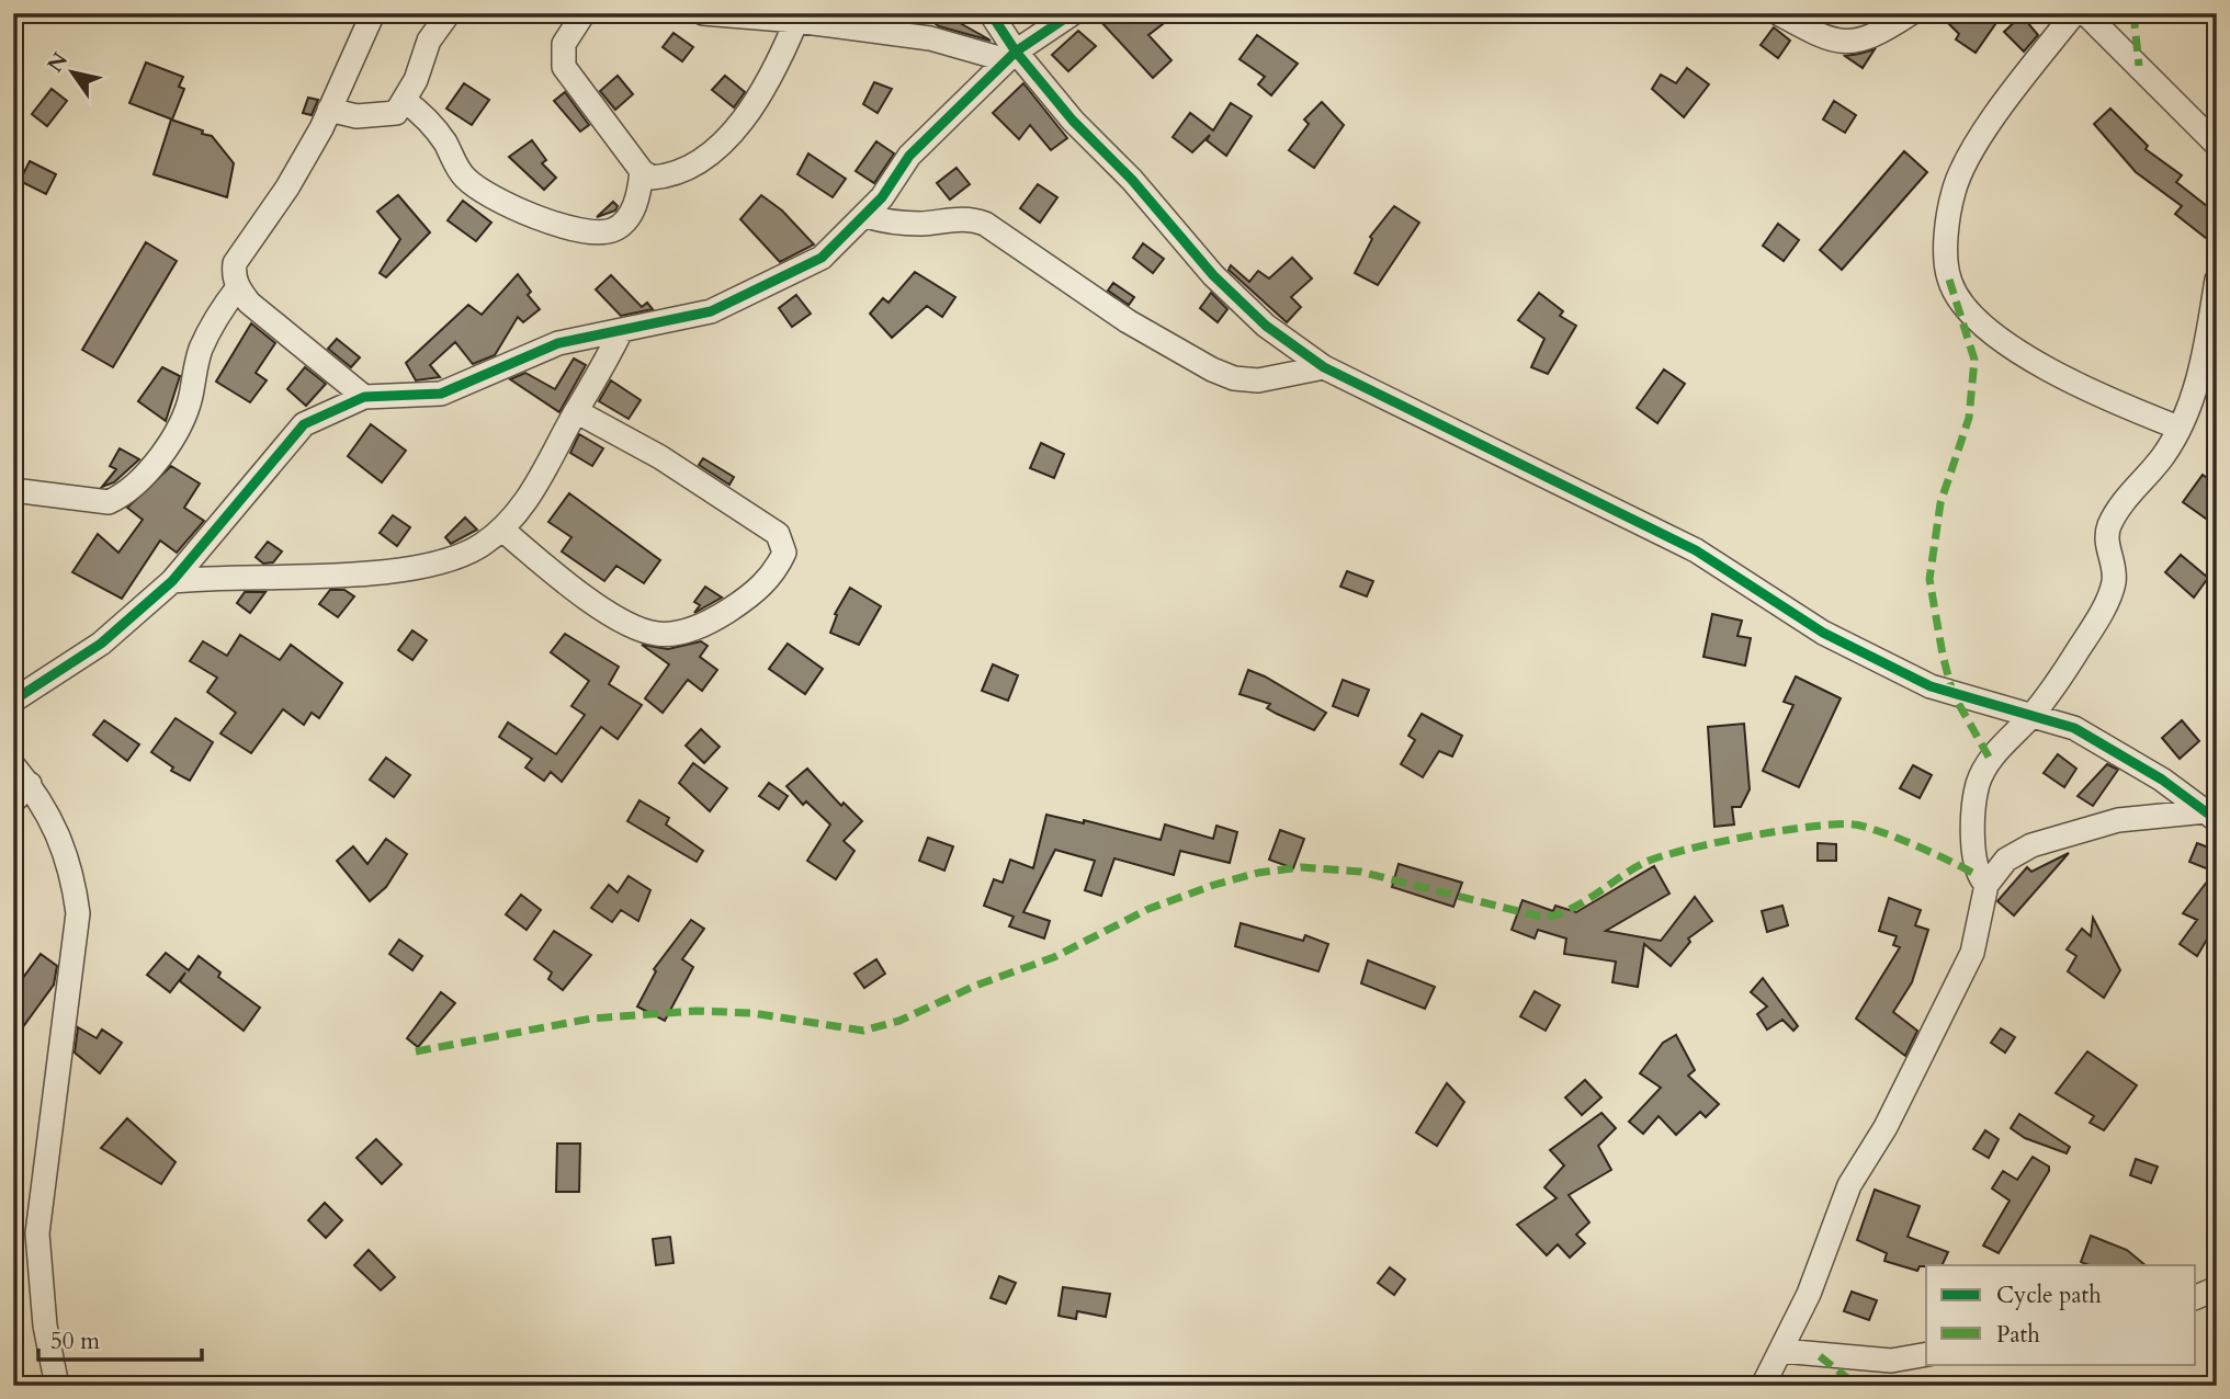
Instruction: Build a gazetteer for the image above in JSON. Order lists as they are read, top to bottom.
{
  "legend": ["Cycle path", "Path"],
  "scale_bar": "50 m",
  "north": "top left"
}
